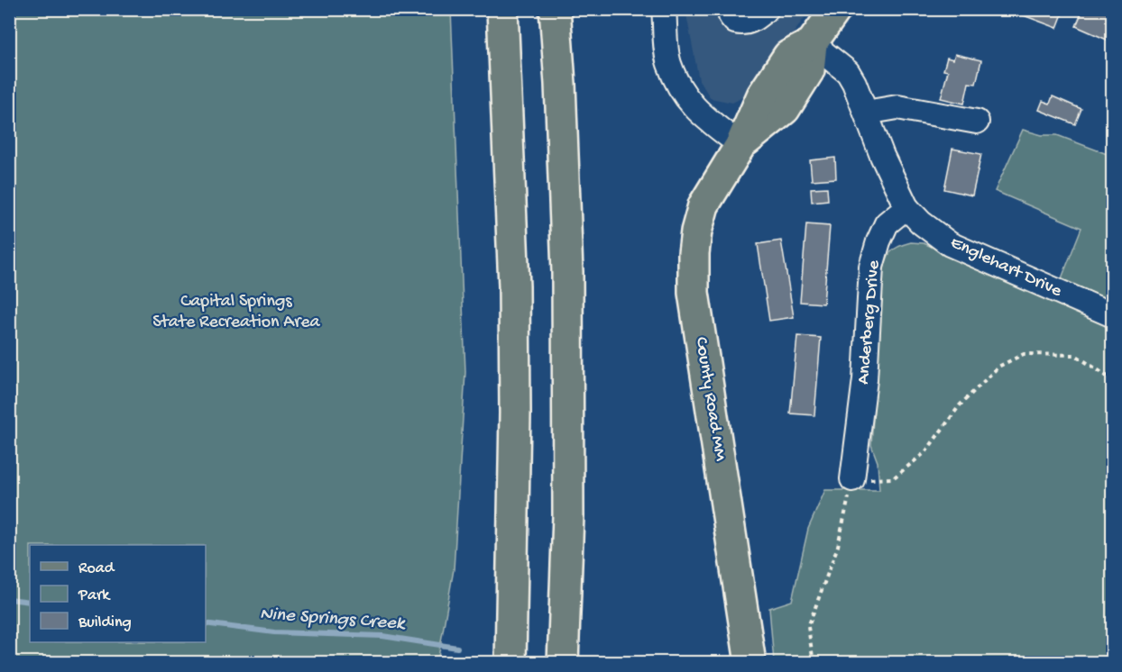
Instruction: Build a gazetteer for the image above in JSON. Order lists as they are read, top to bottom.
{
  "streets": {
    "main road": ["County Road MM"],
    "street": ["Englehart Drive", "Anderberg Drive"]
  },
  "crossings": [
    ["Englehart Drive", "Anderberg Drive"]
  ],
  "water": ["Nine Springs Creek"],
  "parks": ["Capital Springs State Recreation Area"],
  "legend": ["Road", "Park", "Building"]
}
